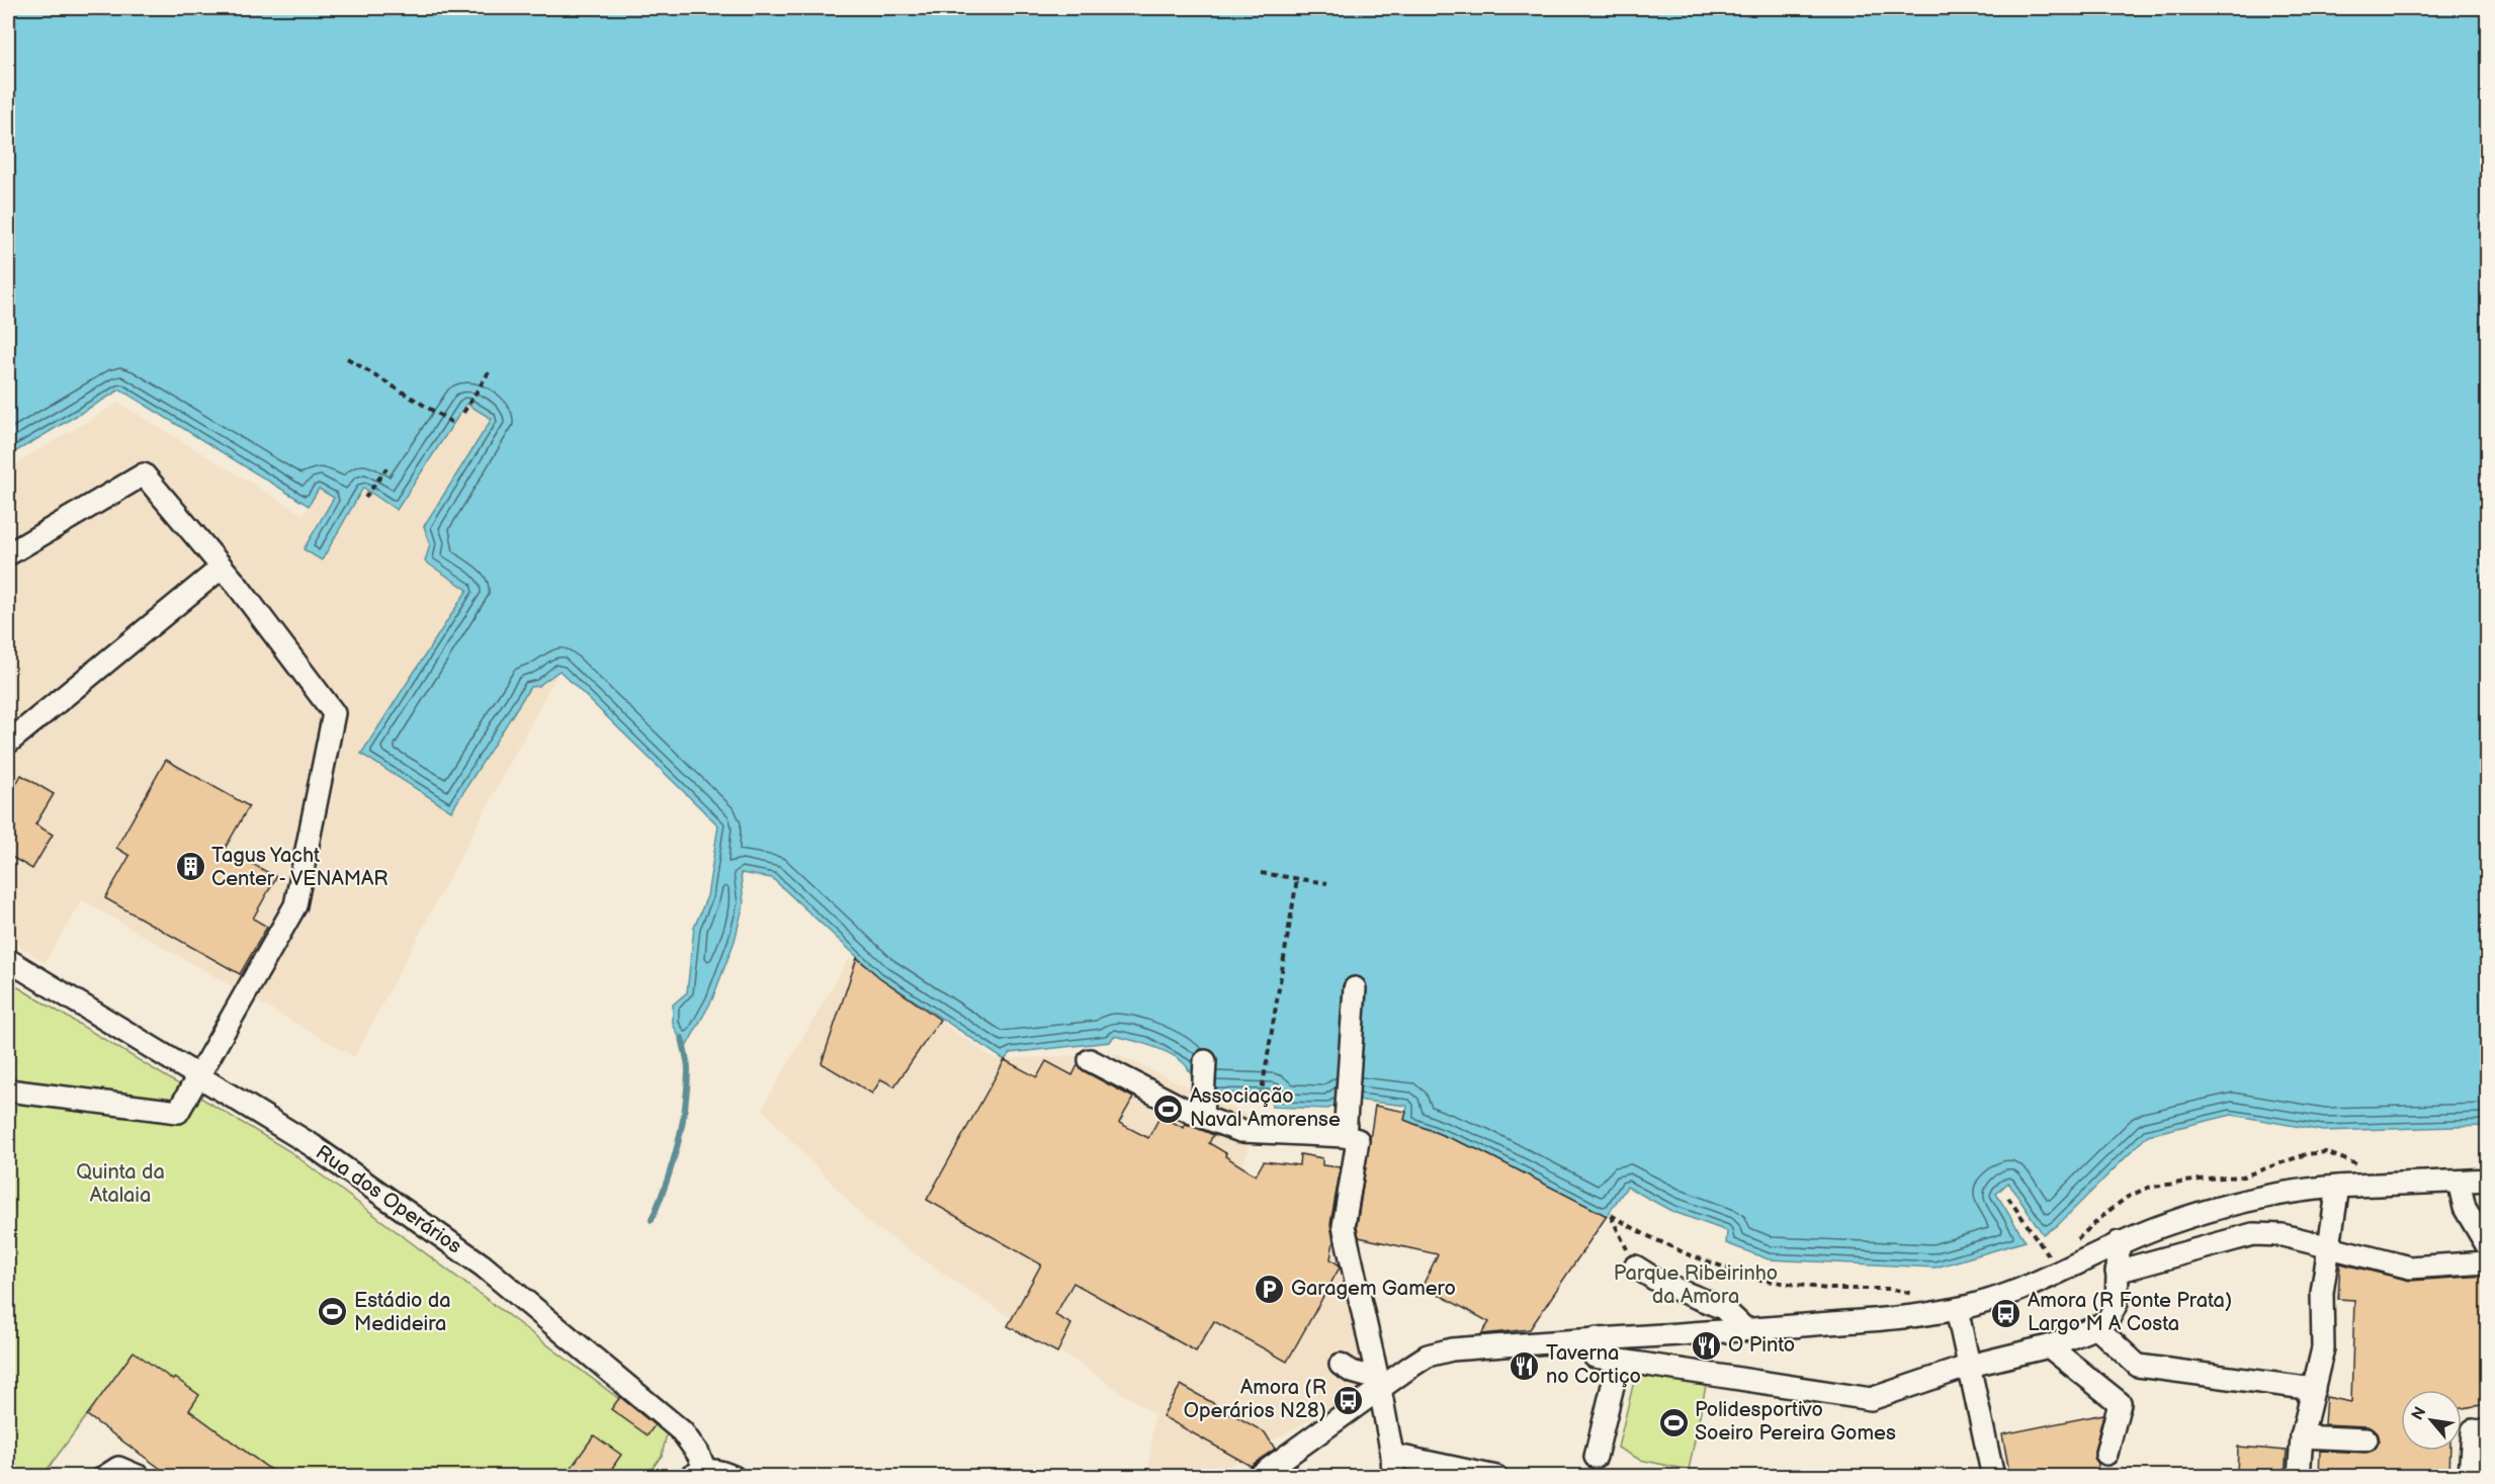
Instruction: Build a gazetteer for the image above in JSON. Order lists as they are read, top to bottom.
{
  "streets": {
    "street": ["Rua dos Operários"]
  },
  "parks": ["Quinta da Atalaia", "Parque Ribeirinho da Amora"],
  "places": {
    "building": ["Tagus Yacht Center - VENAMAR"],
    "sports": ["Associação Naval Amorense", "Estádio da Medideira", "Polidesportivo Soeiro Pereira Gomes"],
    "parking": ["Garagem Gamero"],
    "bus stop": ["Amora (R Fonte Prata) Largo M A Costa", "Amora (R Operários N28)"],
    "restaurant": ["O Pinto", "Taverna no Cortiço"]
  },
  "north": "top left"
}
